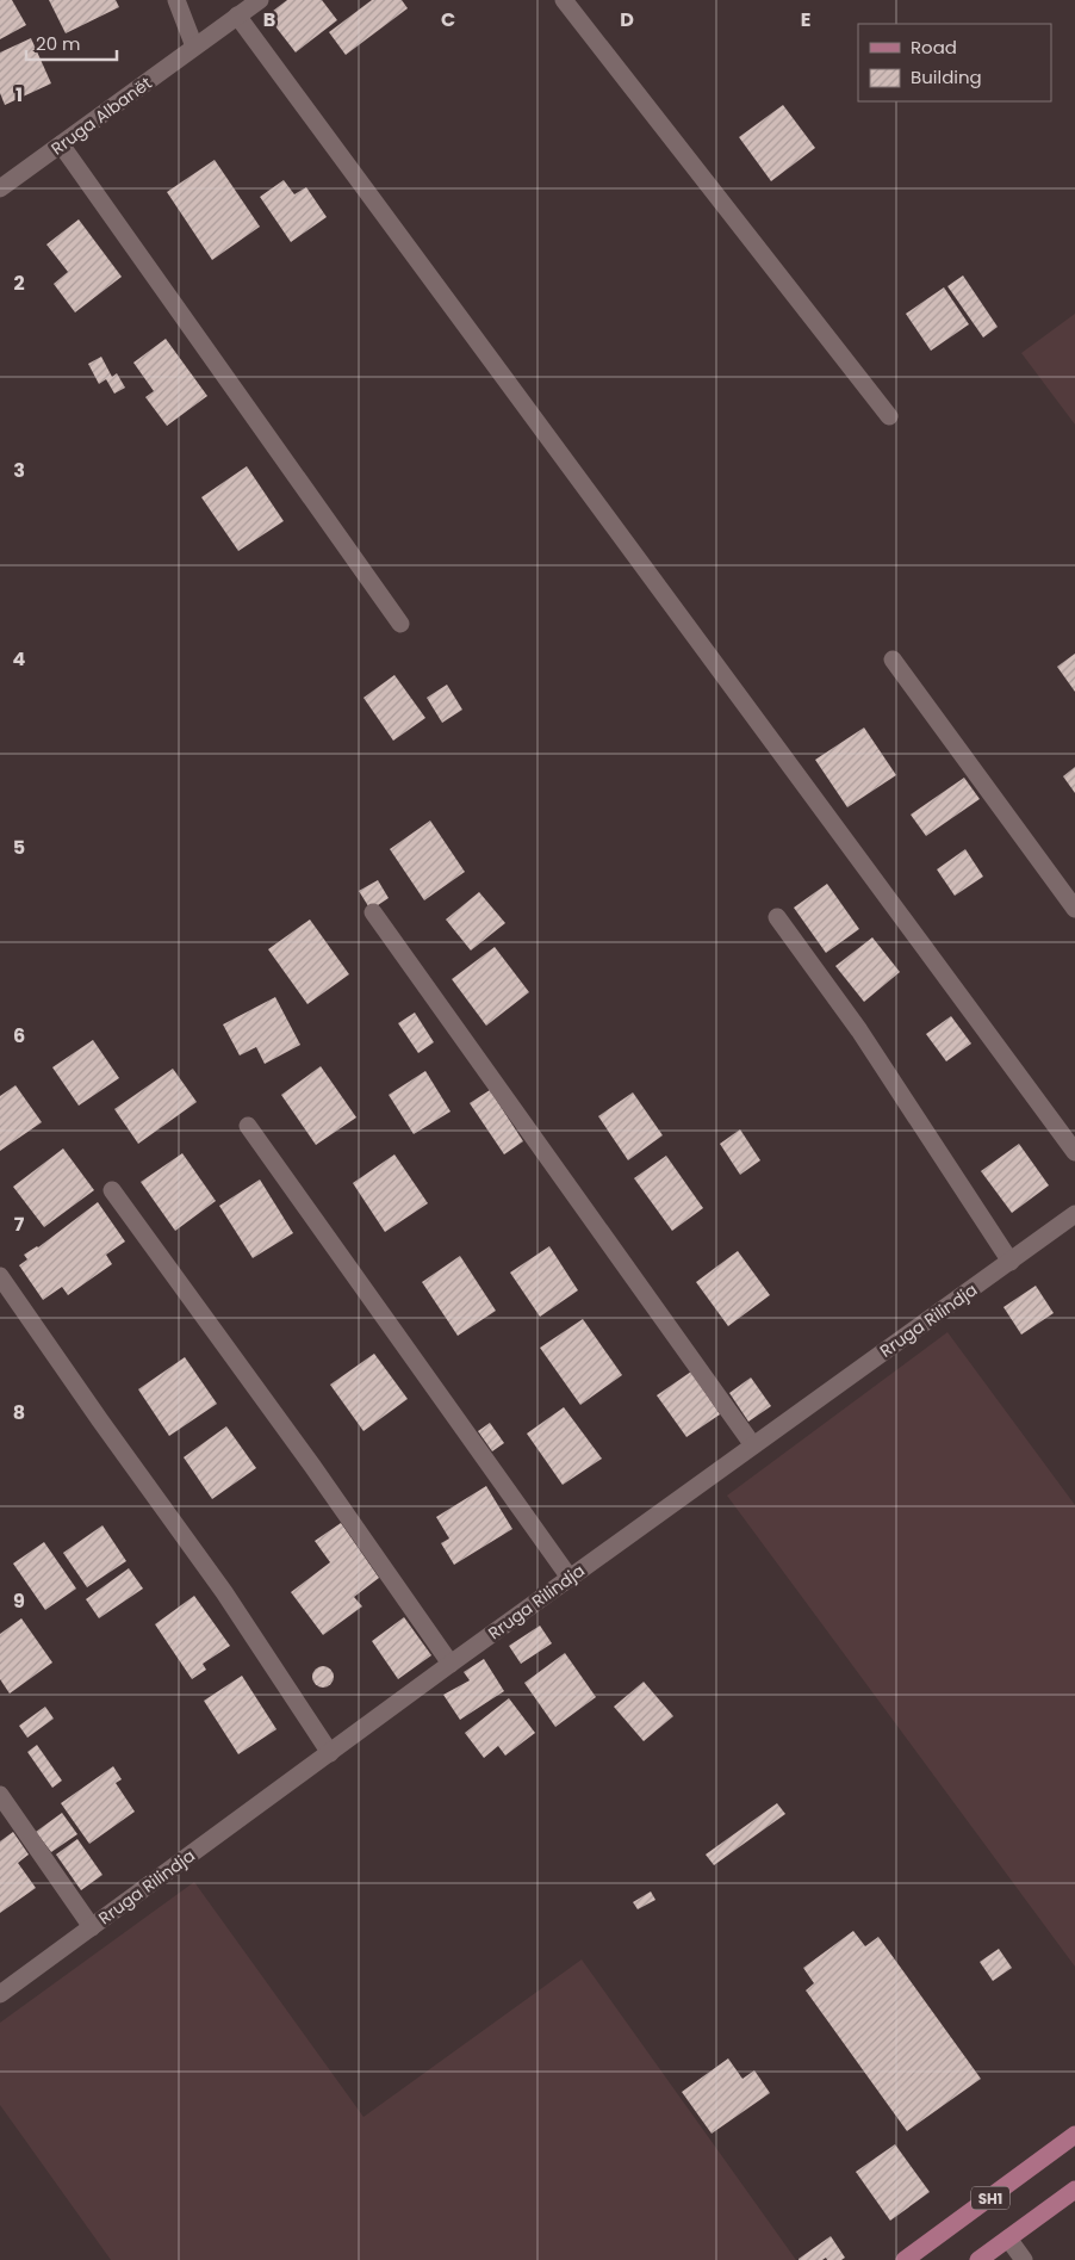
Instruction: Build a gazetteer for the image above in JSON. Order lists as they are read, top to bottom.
{
  "streets": {
    "main road": ["SH1"],
    "street": ["Rruga Albanët", "Rruga Rilindja"]
  },
  "legend": ["Road", "Building"],
  "scale_bar": "20 m",
  "grid": {
    "columns": [
      "B",
      "C",
      "D",
      "E"
    ],
    "rows": [
      "1",
      "2",
      "3",
      "4",
      "5",
      "6",
      "7",
      "8",
      "9"
    ]
  }
}
